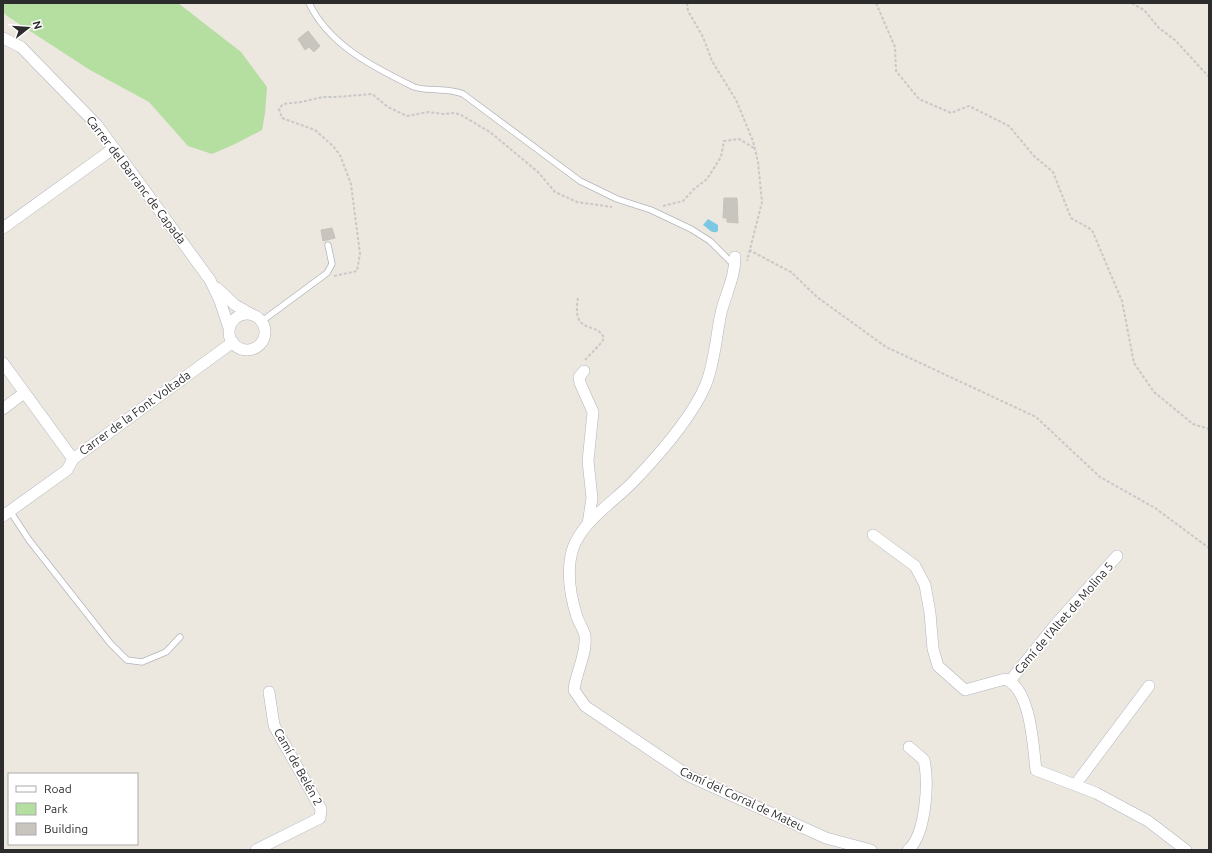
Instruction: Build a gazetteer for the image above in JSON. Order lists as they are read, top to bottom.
{
  "streets": {
    "street": [
      "Carrer del Barranc de Capada",
      "Carrer de la Font Voltada",
      "Camí de l'Altet de Molina 5",
      "Camí de Belén 2",
      "Camí del Corral de Mateu"
    ]
  },
  "crossings": [
    ["Carrer del Barranc de Capada", "Carrer de la Font Voltada"]
  ],
  "legend": ["Road", "Park", "Building"],
  "north": "right"
}
